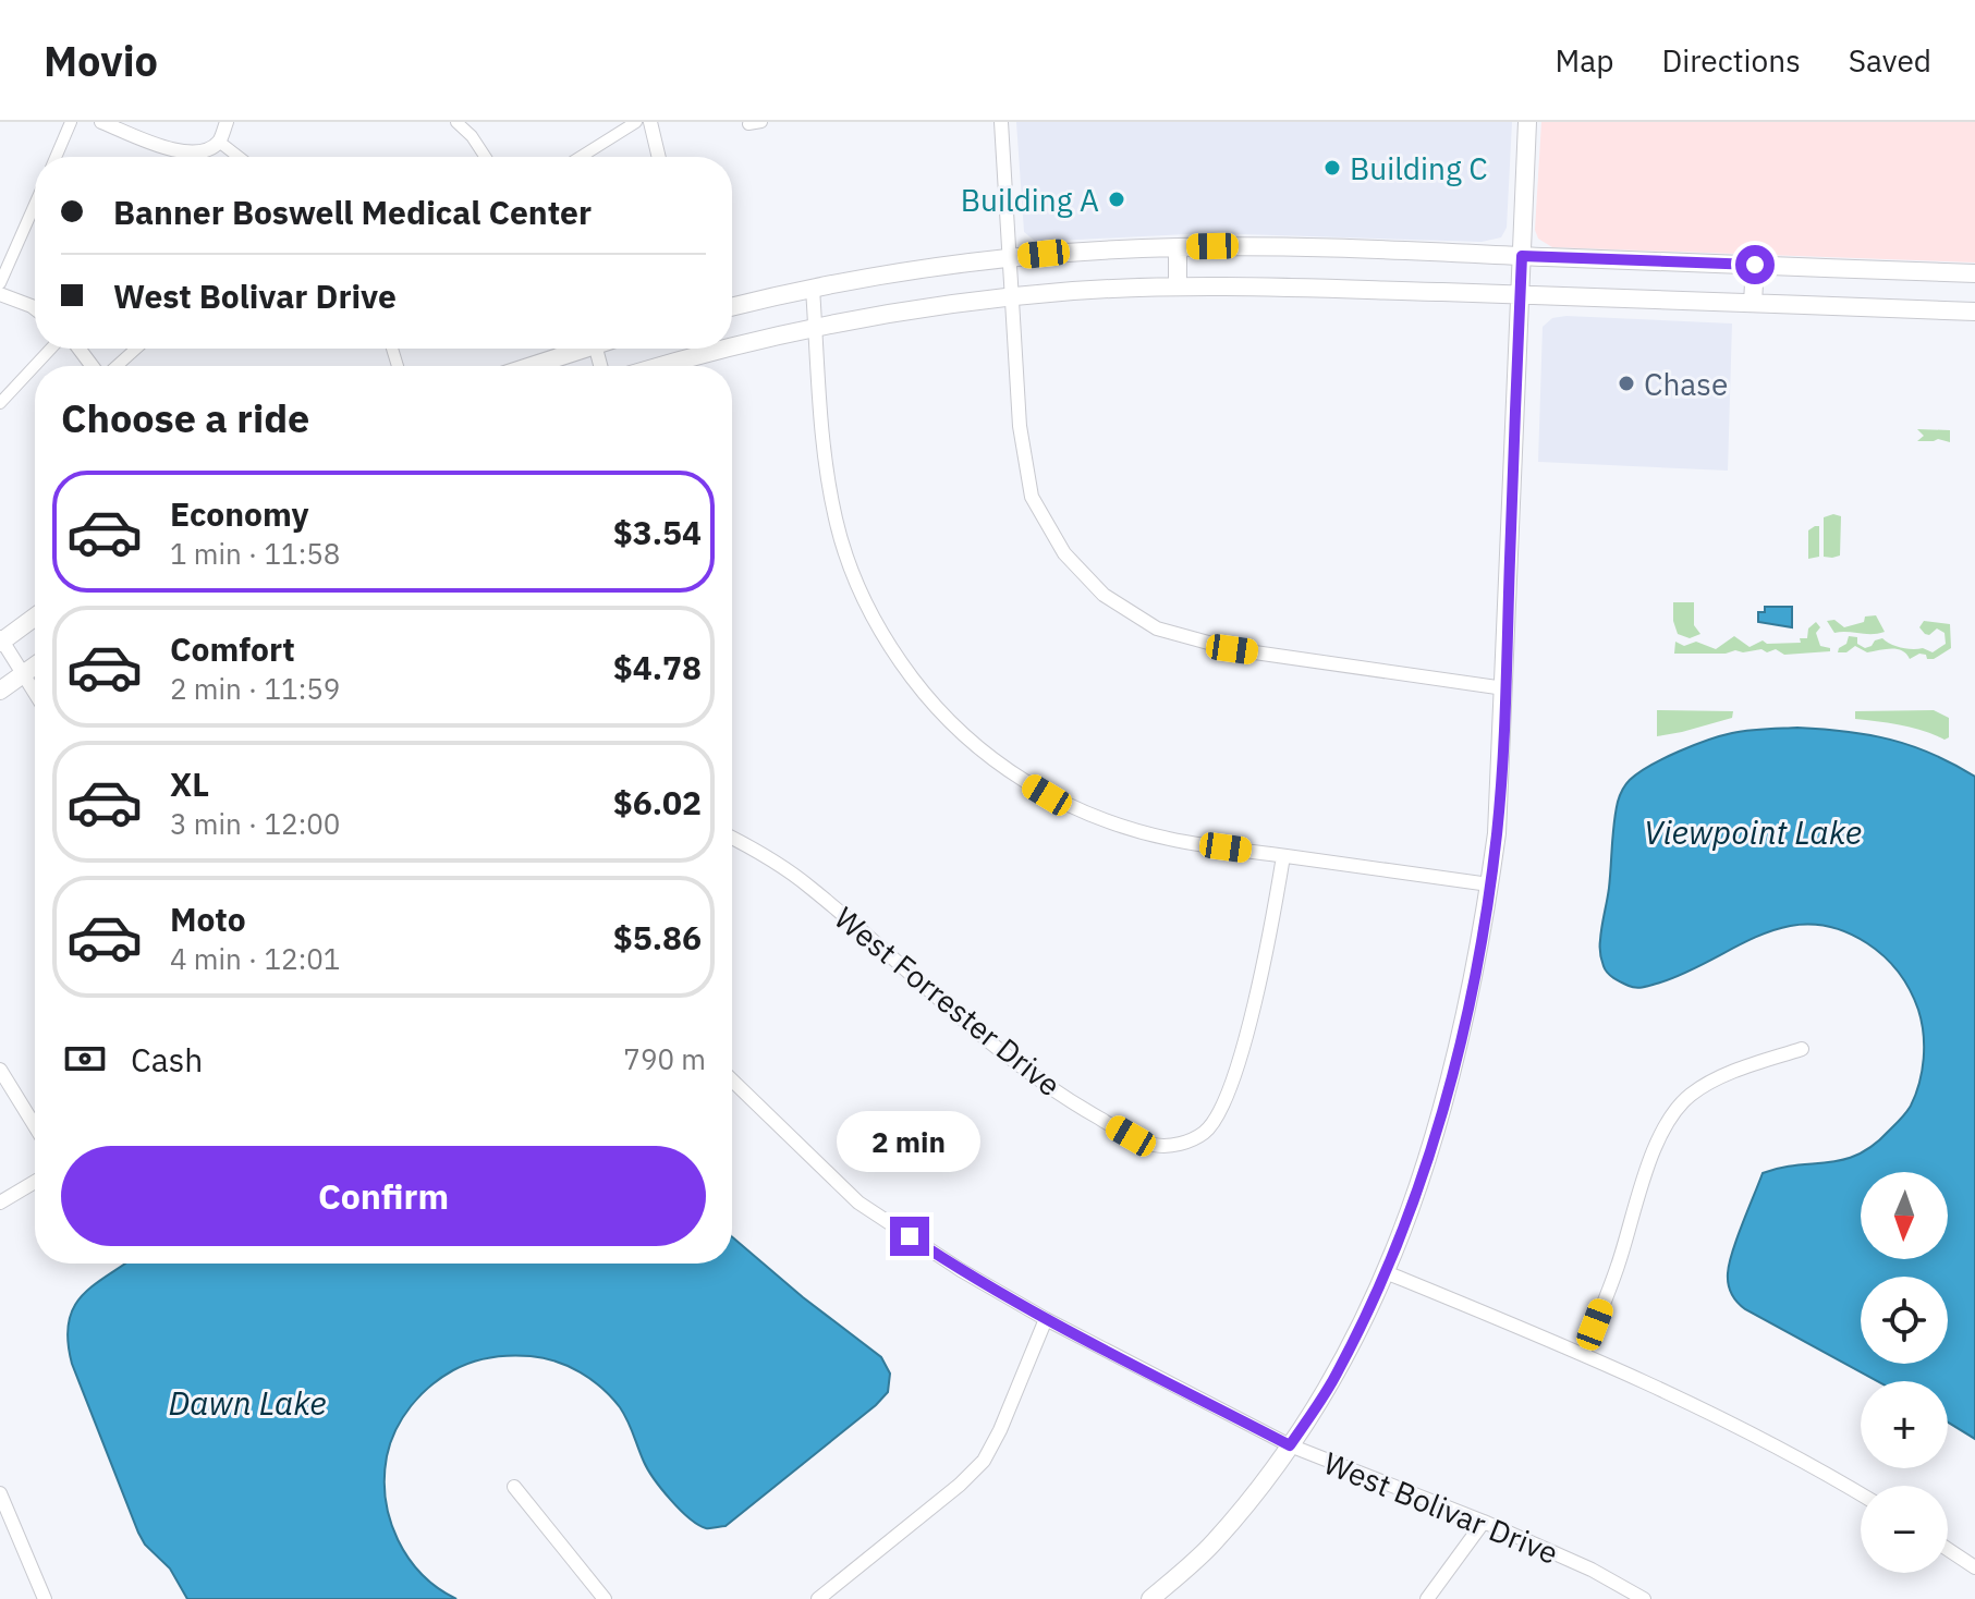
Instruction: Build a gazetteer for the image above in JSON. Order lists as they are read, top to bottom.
{
  "streets": {
    "street": ["West Forrester Drive", "West Bolivar Drive"]
  },
  "water": ["Viewpoint Lake", "Dawn Lake"],
  "places": ["Building C", "Building A", "Chase"],
  "north": "bottom",
  "page": {
    "header": "Movio",
    "nav": ["Map", "Directions", "Saved"],
    "banner": ["Banner Boswell Medical Center", "West Bolivar Drive"],
    "heading": "Choose a ride",
    "list": [
      {
        "name": "Economy",
        "note": "1 min · 11:58",
        "value": "$3.54"
      },
      {
        "name": "Comfort",
        "note": "2 min · 11:59",
        "value": "$4.78"
      },
      {
        "name": "XL",
        "note": "3 min · 12:00",
        "value": "$6.02"
      },
      {
        "name": "Moto",
        "note": "4 min · 12:01",
        "value": "$5.86"
      }
    ],
    "pay": ["Cash", "790 m"],
    "bubble": "2 min",
    "buttons": "Confirm",
    "map_buttons": ["+", "−"]
  }
}
